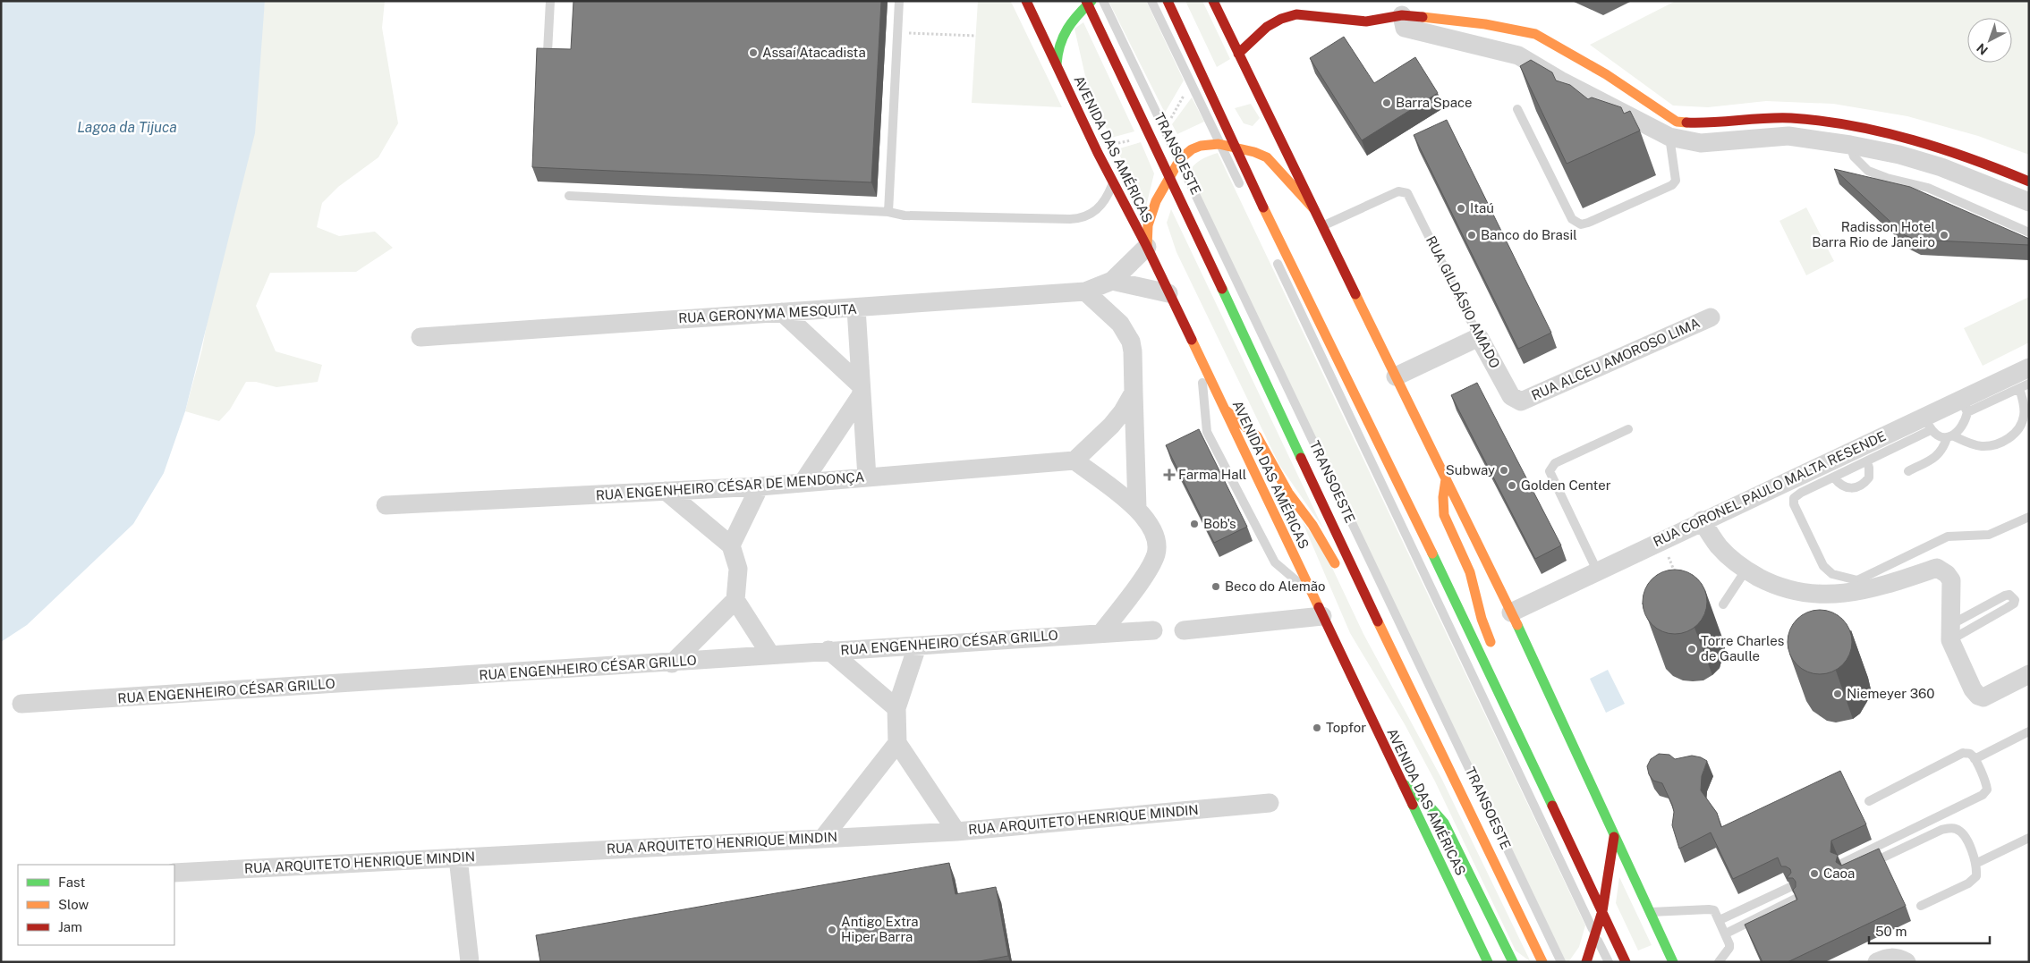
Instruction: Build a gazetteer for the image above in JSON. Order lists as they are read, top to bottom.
{
  "streets": {
    "main road": ["AVENIDA DAS AMÉRICAS"],
    "street": [
      "RUA GILDÁSIO AMADO",
      "RUA GERONYMA MESQUITA",
      "RUA ALCEU AMOROSO LIMA",
      "RUA ENGENHEIRO CÉSAR DE MENDONÇA",
      "RUA CORONEL PAULO MALTA RESENDE",
      "RUA ENGENHEIRO CÉSAR GRILLO",
      "RUA ARQUITETO HENRIQUE MINDIN"
    ],
    "lane": ["TRANSOESTE"]
  },
  "crossings": [
    ["AVENIDA DAS AMÉRICAS", "RUA GERONYMA MESQUITA"],
    ["RUA GILDÁSIO AMADO", "RUA ALCEU AMOROSO LIMA"]
  ],
  "water": ["Lagoa da Tijuca"],
  "places": {
    "other": [
      "Assaí Atacadista",
      "Barra Space",
      "Itaú",
      "Banco do Brasil",
      "Radisson Hotel Barra Rio de Janeiro",
      "Subway",
      "Golden Center",
      "Bob's",
      "Beco do Alemão",
      "Torre Charles de Gaulle",
      "Niemeyer 360",
      "Topfor",
      "Caoa",
      "Antigo Extra Hiper Barra"
    ],
    "health": ["Farma Hall"]
  },
  "legend": ["Fast", "Slow", "Jam"],
  "scale_bar": "50 m",
  "north": "bottom left"
}
